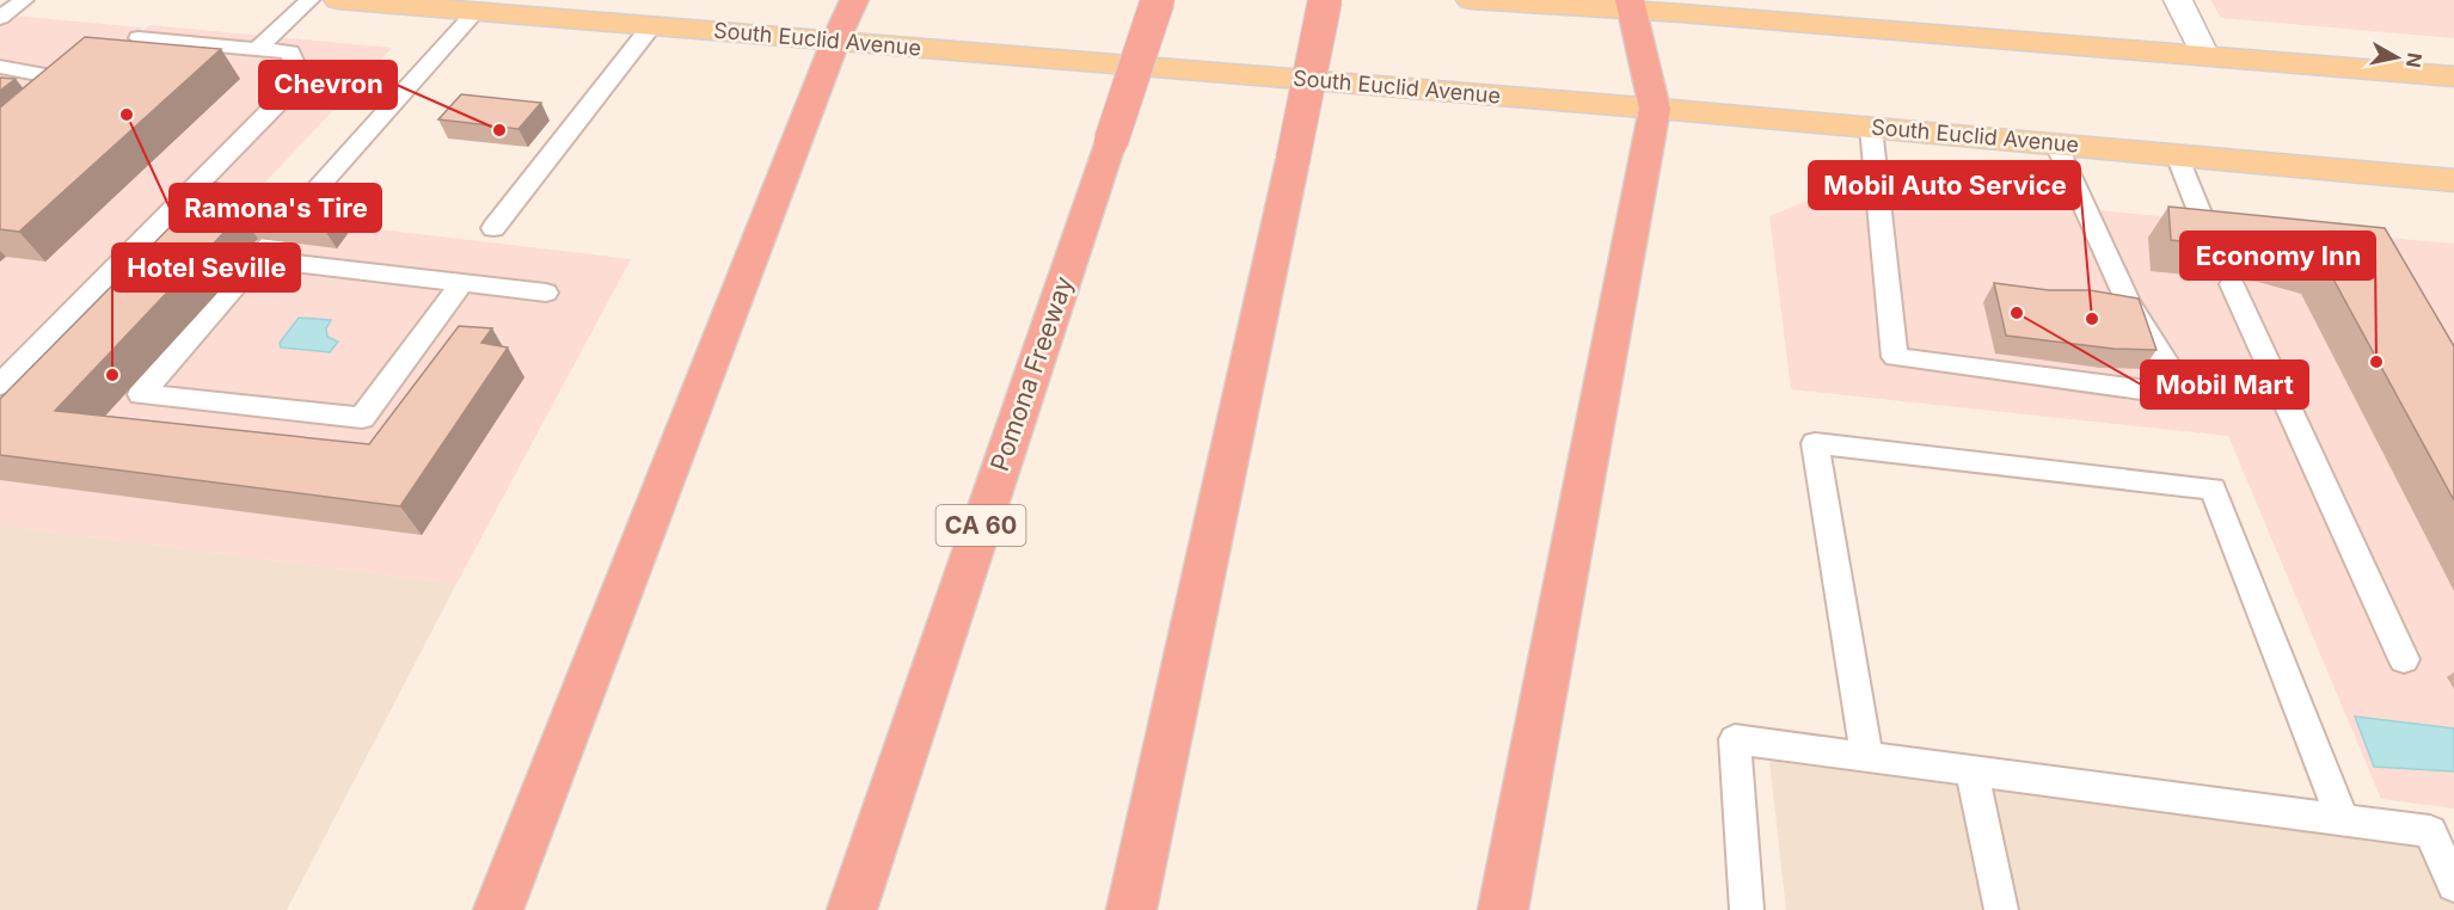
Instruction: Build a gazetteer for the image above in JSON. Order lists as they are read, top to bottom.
{
  "streets": {
    "highway": ["Pomona Freeway", "CA 60"],
    "main road": ["South Euclid Avenue"]
  },
  "places": [
    "Ramona's Tire",
    "Chevron",
    "Mobil Mart",
    "Mobil Auto Service",
    "Economy Inn",
    "Hotel Seville"
  ],
  "north": "right"
}
